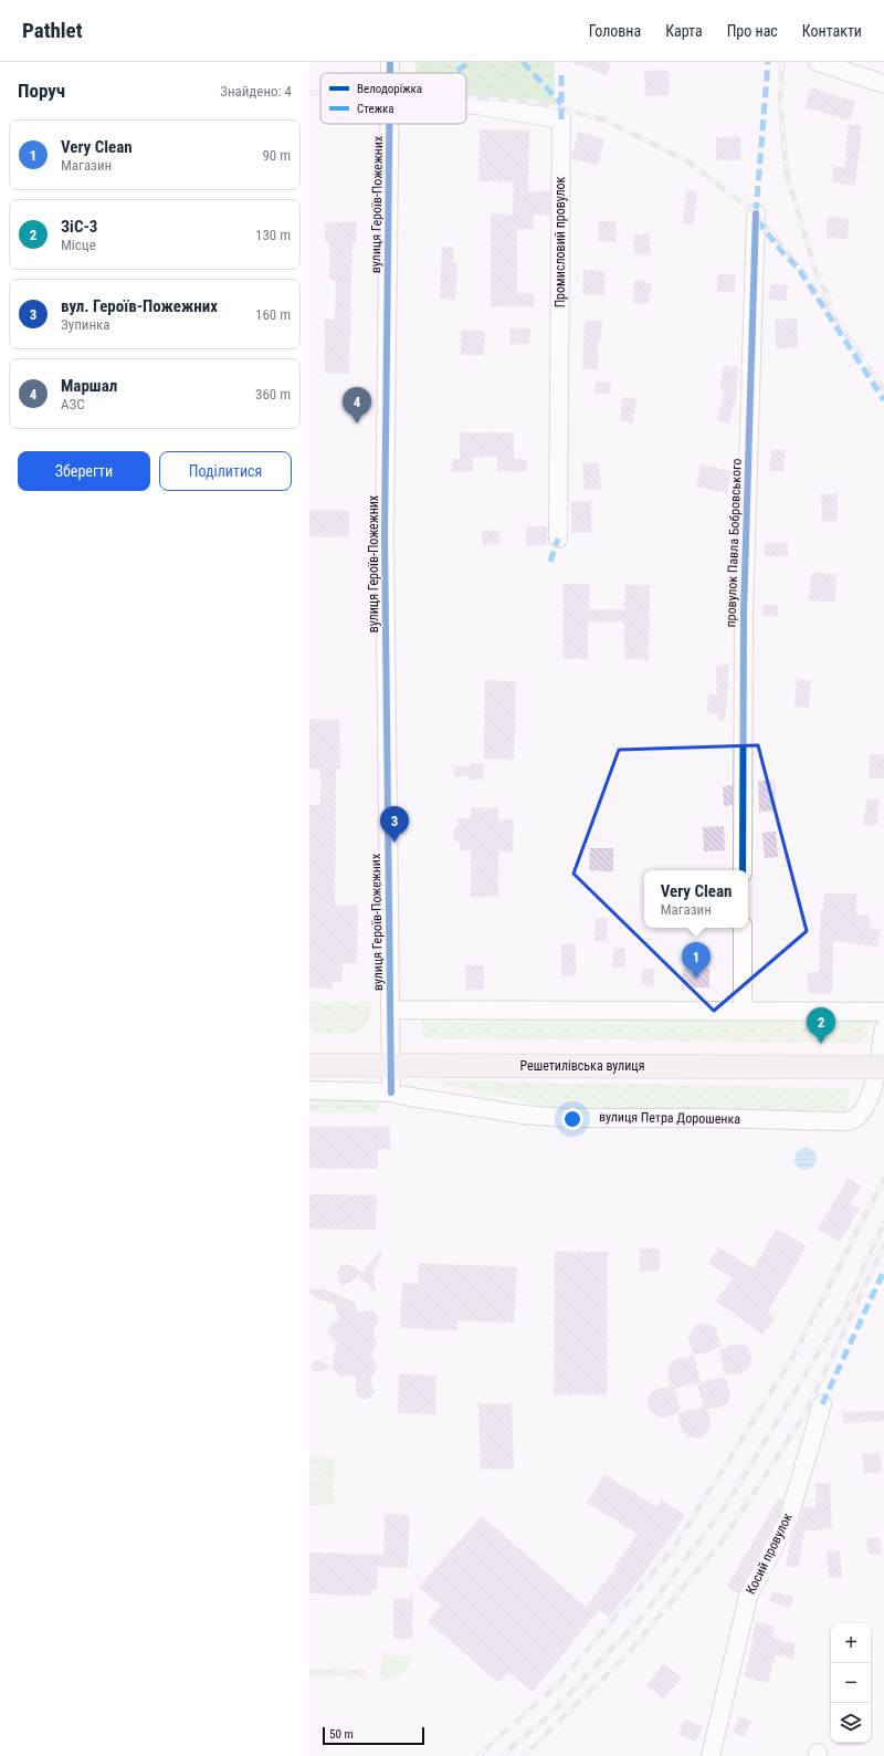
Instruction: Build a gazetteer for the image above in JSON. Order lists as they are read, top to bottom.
{
  "streets": {
    "main road": ["Решетилівська вулиця"],
    "street": [
      "вулиця Героїв-Пожежних",
      "Промисловий провулок",
      "провулок Павла Бобровського",
      "вулиця Петра Дорошенка",
      "Косий провулок"
    ]
  },
  "crossings": [
    ["вулиця Героїв-Пожежних", "Решетилівська вулиця"],
    ["вулиця Героїв-Пожежних", "вулиця Петра Дорошенка"]
  ],
  "legend": ["Велодоріжка", "Стежка"],
  "scale_bar": "50 m",
  "page": {
    "header": "Pathlet",
    "nav": [
      "Головна",
      "Карта",
      "Про нас",
      "Контакти"
    ],
    "heading": ["Поруч", "Знайдено: 4"],
    "list": [
      {
        "mark": "1",
        "name": "Very Clean",
        "note": "Магазин",
        "value": "90 m"
      },
      {
        "mark": "2",
        "name": "ЗіС-3",
        "note": "Місце",
        "value": "130 m"
      },
      {
        "mark": "3",
        "name": "вул. Героїв-Пожежних",
        "note": "Зупинка",
        "value": "160 m"
      },
      {
        "mark": "4",
        "name": "Маршал",
        "note": "АЗС",
        "value": "360 m"
      }
    ],
    "pins": [
      "4",
      "3",
      "1",
      "2"
    ],
    "buttons": ["Зберегти", "Поділитися"],
    "popup": ["Very Clean", "Магазин"],
    "map_buttons": ["+", "−"],
    "scale": "50 m"
  }
}
